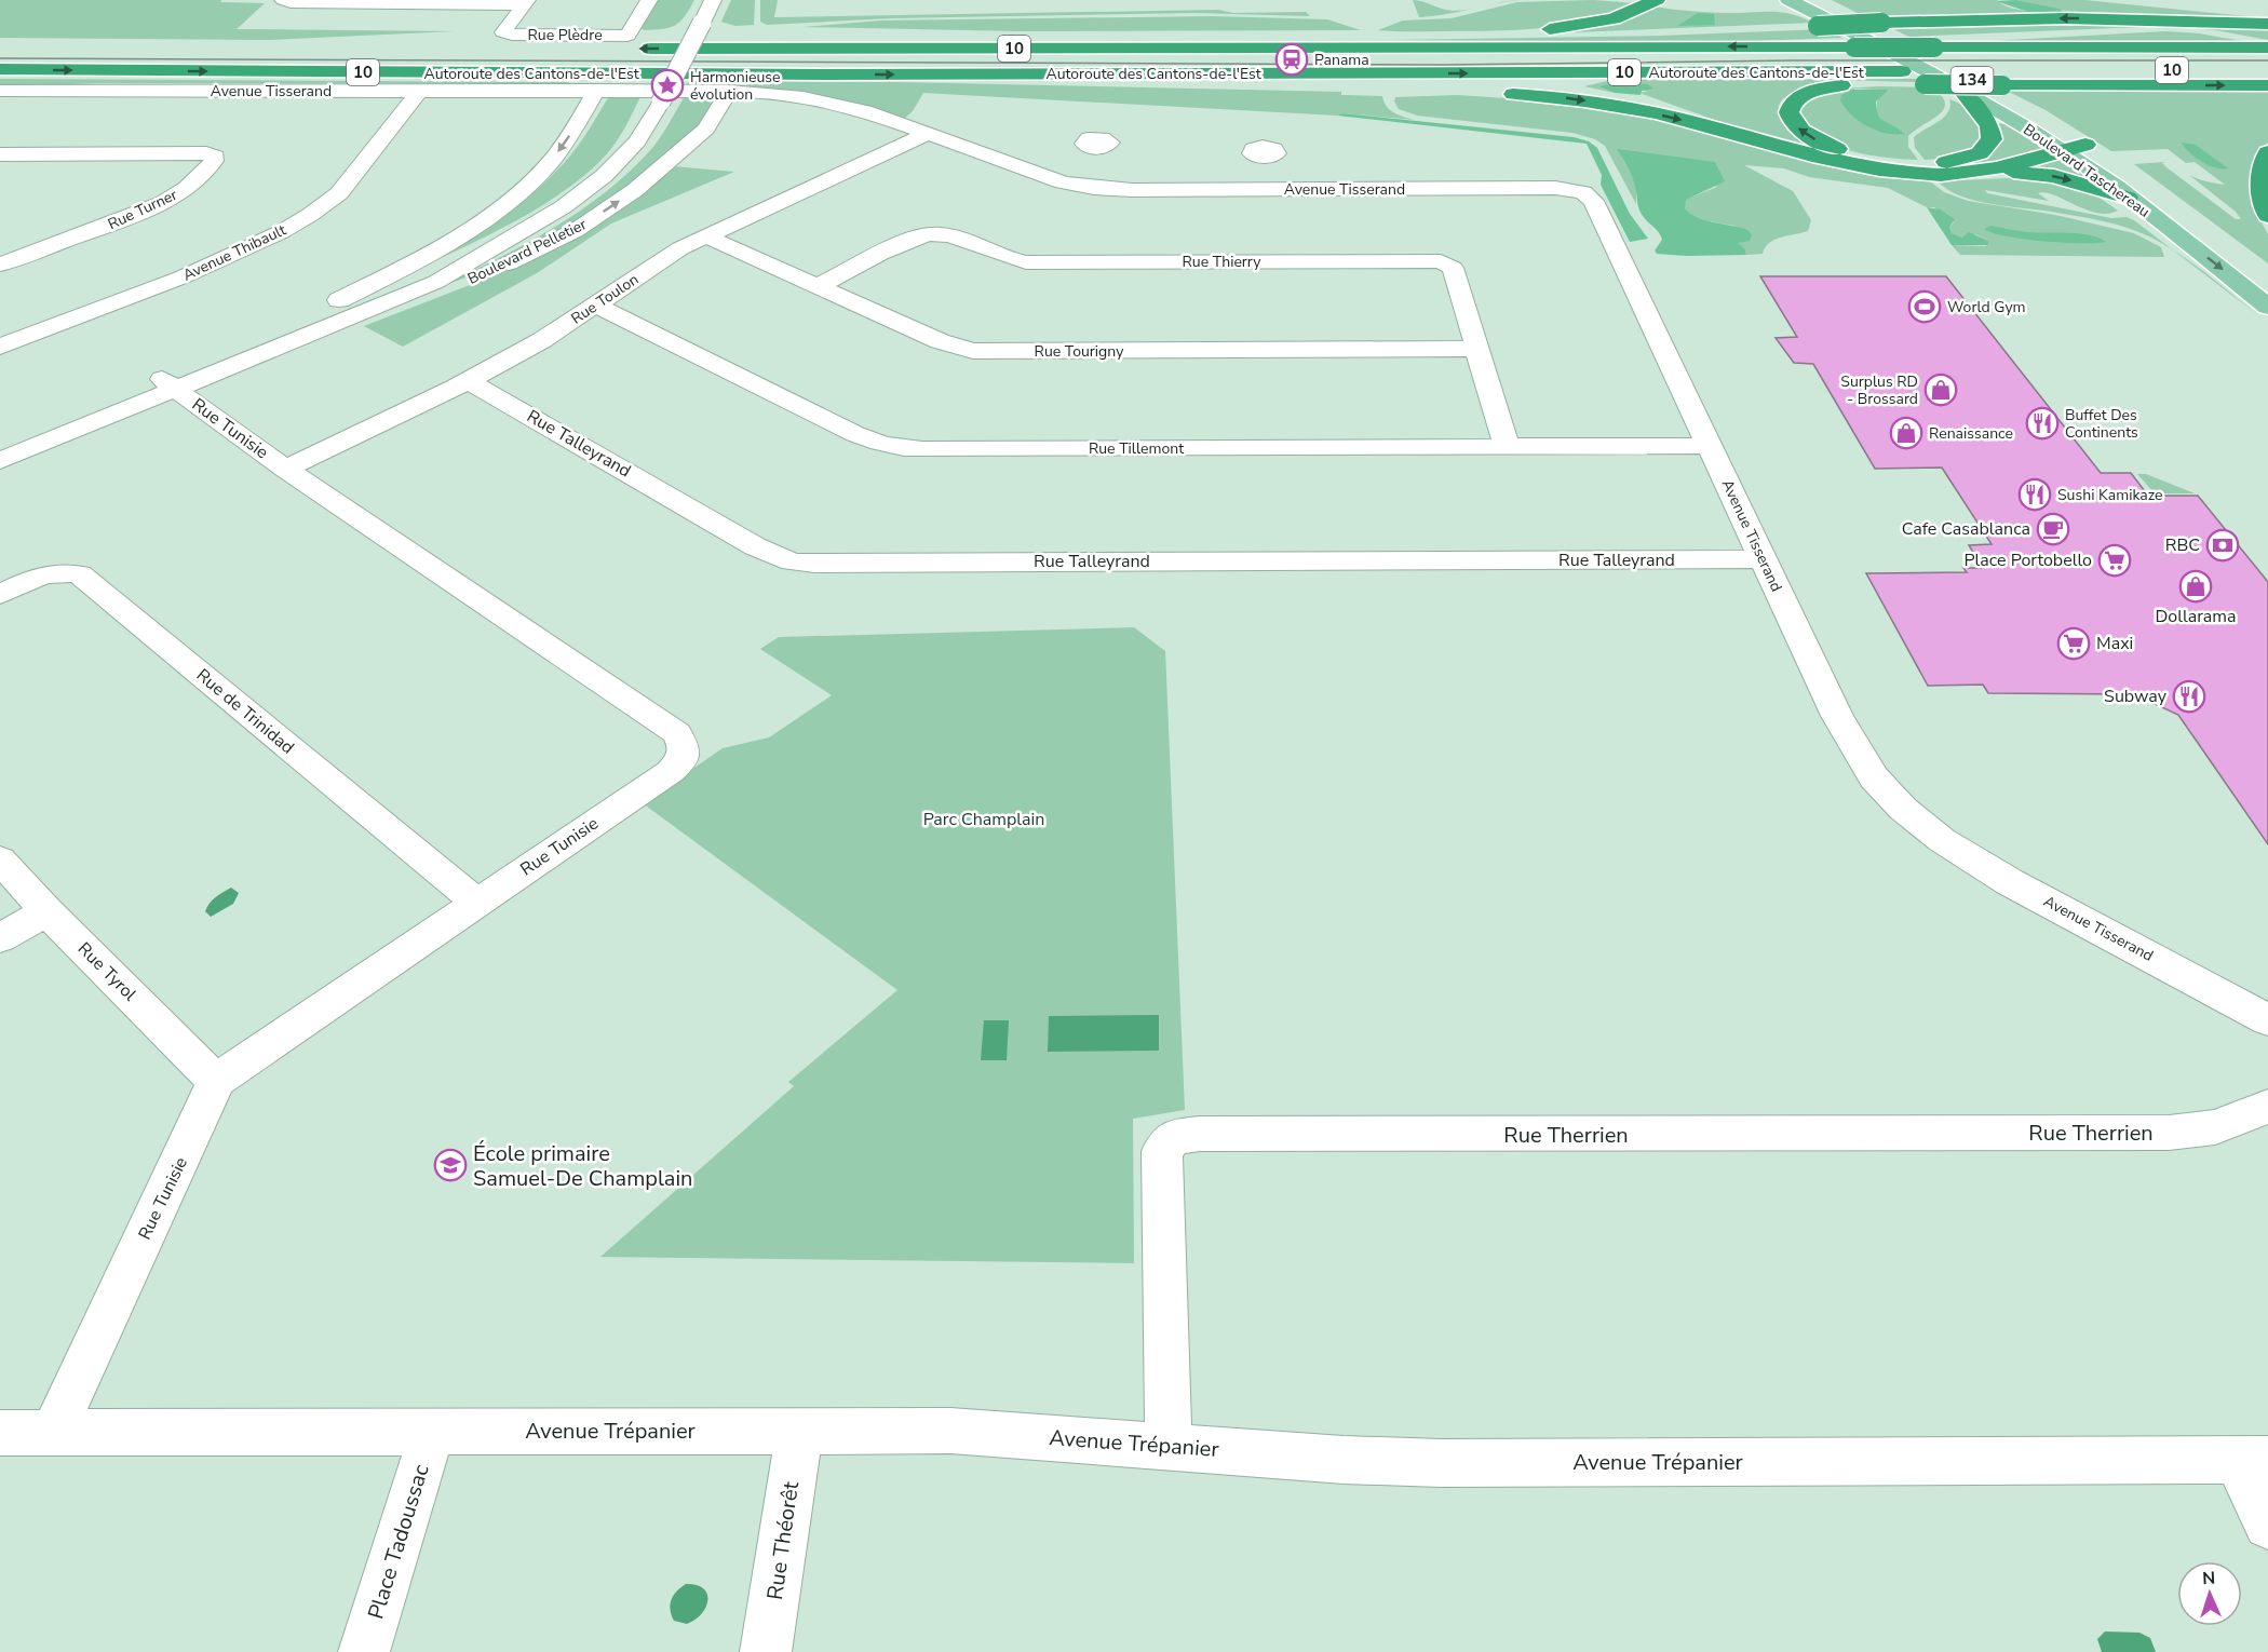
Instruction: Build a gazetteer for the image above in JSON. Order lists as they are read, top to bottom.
{
  "streets": {
    "highway": ["10", "Autoroute des Cantons-de-l'Est"],
    "main road": ["134", "Boulevard Taschereau"],
    "street": [
      "Rue Plèdre",
      "Avenue Tisserand",
      "Rue Turner",
      "Boulevard Pelletier",
      "Avenue Thibault",
      "Rue Thierry",
      "Rue Toulon",
      "Rue Tourigny",
      "Rue Tunisie",
      "Rue Talleyrand",
      "Rue Tillemont",
      "Rue de Trinidad",
      "Rue Tyrol",
      "Rue Therrien",
      "Avenue Trépanier",
      "Rue Théorêt",
      "Place Tadoussac"
    ]
  },
  "crossings": [
    ["Rue Plèdre", "Autoroute des Cantons-de-l'Est"],
    ["Avenue Tisserand", "Boulevard Pelletier"],
    ["Avenue Tisserand", "Avenue Thibault"],
    ["Avenue Tisserand", "Rue Toulon"],
    ["Avenue Tisserand", "Rue Talleyrand"],
    ["Avenue Tisserand", "Rue Tillemont"],
    ["Boulevard Pelletier", "Rue Tunisie"],
    ["Rue Thierry", "Rue Tourigny"],
    ["Rue Thierry", "Rue Tillemont"],
    ["Rue Toulon", "Rue Tourigny"],
    ["Rue Toulon", "Rue Tunisie"],
    ["Rue Toulon", "Rue Talleyrand"],
    ["Rue Toulon", "Rue Tillemont"],
    ["Rue Tunisie", "Rue de Trinidad"],
    ["Rue Tunisie", "Rue Tyrol"],
    ["Rue Tunisie", "Avenue Trépanier"],
    ["Rue Therrien", "Avenue Trépanier"],
    ["Avenue Trépanier", "Rue Théorêt"],
    ["Avenue Trépanier", "Place Tadoussac"]
  ],
  "parks": ["Parc Champlain"],
  "places": {
    "station": ["Panama"],
    "place": ["Harmonieuse évolution"],
    "sports": ["World Gym"],
    "shop": ["Surplus RD - Brossard", "Renaissance", "Dollarama"],
    "restaurant": ["Buffet Des Continents", "Sushi Kamikaze", "Subway"],
    "cafe": ["Cafe Casablanca"],
    "bank": ["RBC"],
    "supermarket": ["Place Portobello", "Maxi"],
    "school or university": ["École primaire Samuel-De Champlain"]
  },
  "north": "top"
}
